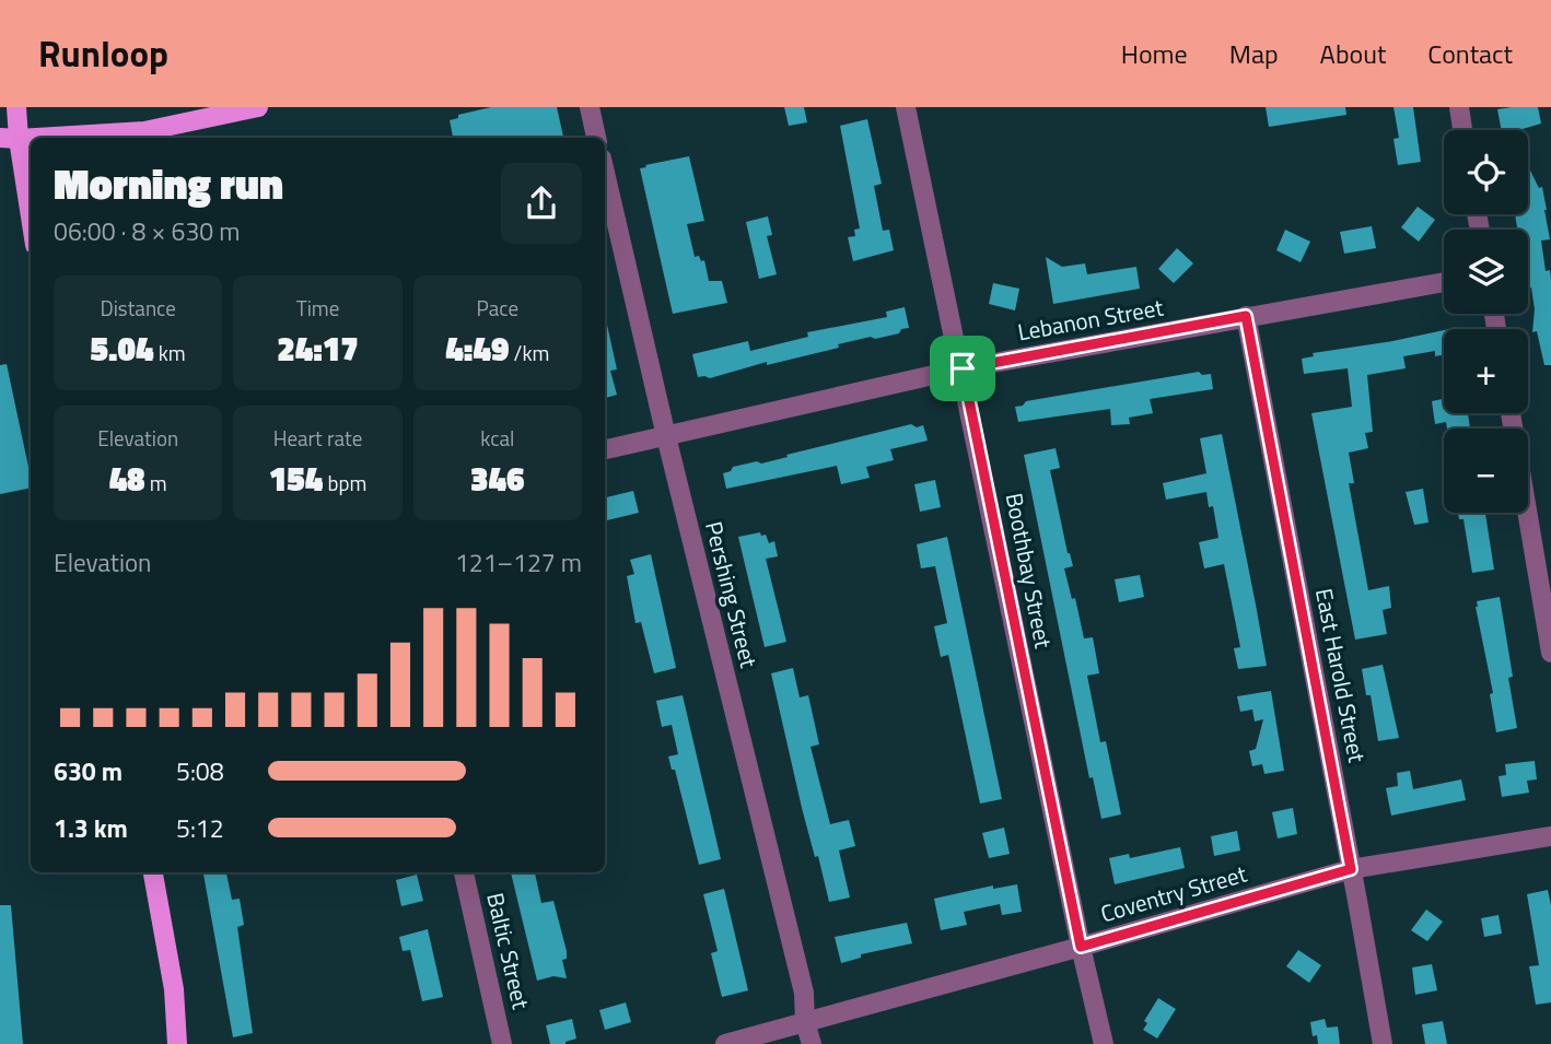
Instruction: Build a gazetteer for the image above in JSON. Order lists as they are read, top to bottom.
{
  "streets": {
    "street": [
      "Lebanon Street",
      "Boothbay Street",
      "Pershing Street",
      "East Harold Street",
      "Coventry Street",
      "Baltic Street"
    ]
  },
  "crossings": [
    ["Lebanon Street", "Boothbay Street"],
    ["Lebanon Street", "Pershing Street"],
    ["Lebanon Street", "East Harold Street"],
    ["Boothbay Street", "Coventry Street"],
    ["Pershing Street", "Coventry Street"],
    ["East Harold Street", "Coventry Street"]
  ],
  "page": {
    "header": "Runloop",
    "nav": [
      "Home",
      "Map",
      "About",
      "Contact"
    ],
    "map_buttons": ["+", "−"],
    "heading": ["Morning run", "06:00 · 8 × 630 m"],
    "stats": [
      ["Distance", "5.04 km"],
      ["Time", "24:17"],
      ["Pace", "4:49 /km"],
      ["Elevation", "48 m"],
      ["Heart rate", "154 bpm"],
      ["kcal", "346"]
    ],
    "chart": ["Elevation", "121–127 m"],
    "list": [
      {
        "name": "630 m",
        "note": "5:08"
      },
      {
        "name": "1.3 km",
        "note": "5:12"
      }
    ]
  }
}
